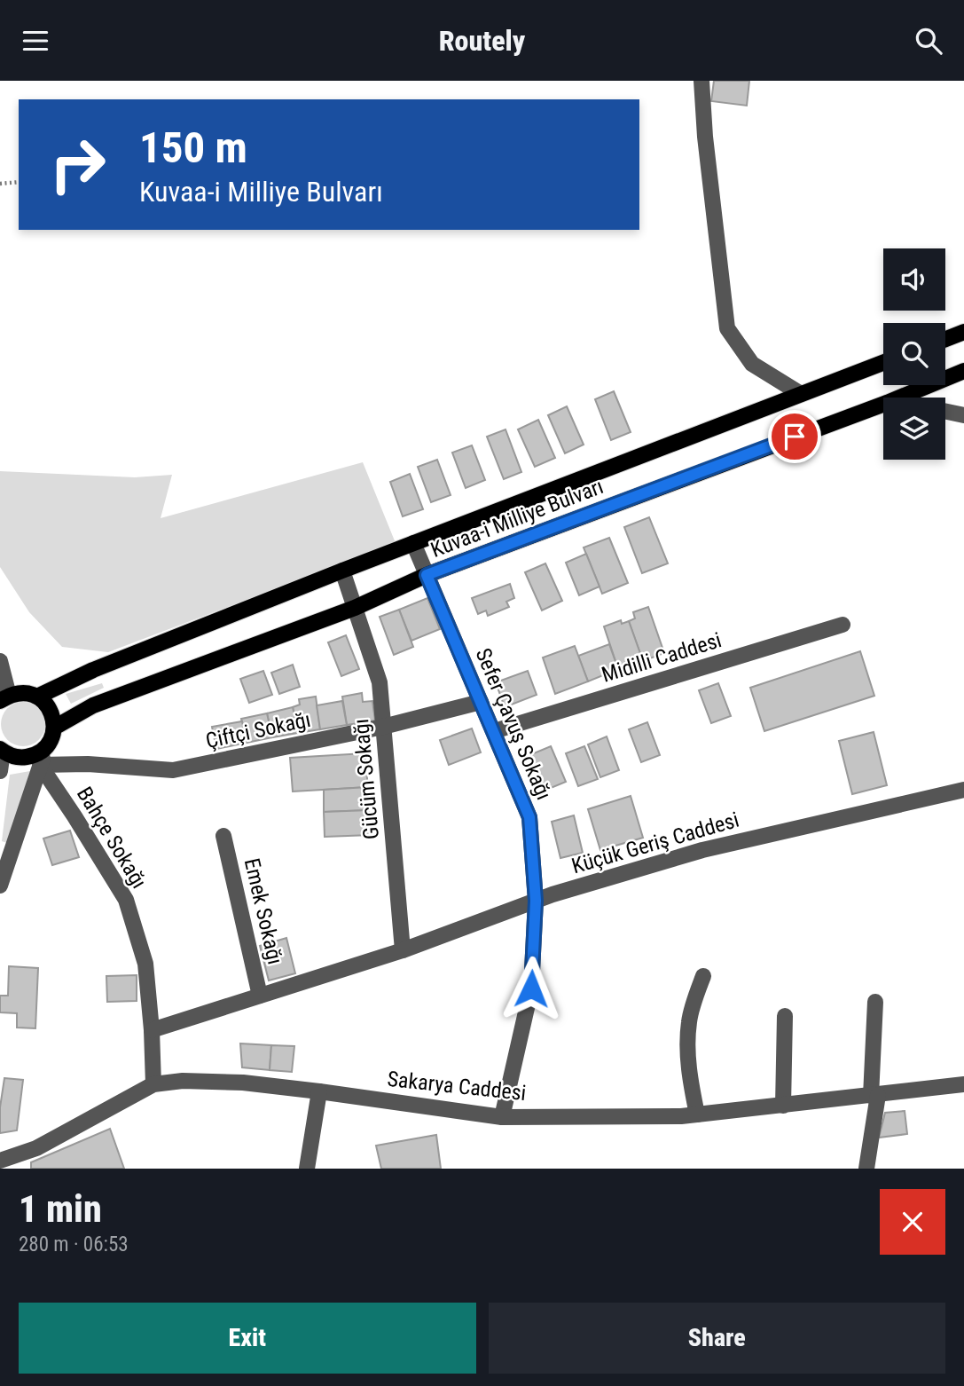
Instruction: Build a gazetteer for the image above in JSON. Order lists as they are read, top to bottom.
{
  "streets": {
    "main road": ["Kuvaa-i Milliye Bulvarı"],
    "street": [
      "Midilli Caddesi",
      "Sefer Çavuş Sokağı",
      "Çiftçi Sokağı",
      "Gücüm Sokağı",
      "Bahçe Sokağı",
      "Küçük Geriş Caddesi",
      "Emek Sokağı",
      "Sakarya Caddesi"
    ]
  },
  "crossings": [
    ["Kuvaa-i Milliye Bulvarı", "Sefer Çavuş Sokağı"],
    ["Kuvaa-i Milliye Bulvarı", "Gücüm Sokağı"],
    ["Midilli Caddesi", "Sefer Çavuş Sokağı"],
    ["Sefer Çavuş Sokağı", "Çiftçi Sokağı"],
    ["Sefer Çavuş Sokağı", "Küçük Geriş Caddesi"],
    ["Sefer Çavuş Sokağı", "Sakarya Caddesi"],
    ["Çiftçi Sokağı", "Gücüm Sokağı"],
    ["Çiftçi Sokağı", "Bahçe Sokağı"],
    ["Gücüm Sokağı", "Küçük Geriş Caddesi"],
    ["Bahçe Sokağı", "Küçük Geriş Caddesi"],
    ["Bahçe Sokağı", "Sakarya Caddesi"],
    ["Küçük Geriş Caddesi", "Emek Sokağı"]
  ],
  "page": {
    "header": "Routely",
    "turn": ["150 m", "Kuvaa-i Milliye Bulvarı"],
    "heading": ["1 min", "280 m · 06:53"],
    "buttons": ["Exit", "Share"]
  }
}
